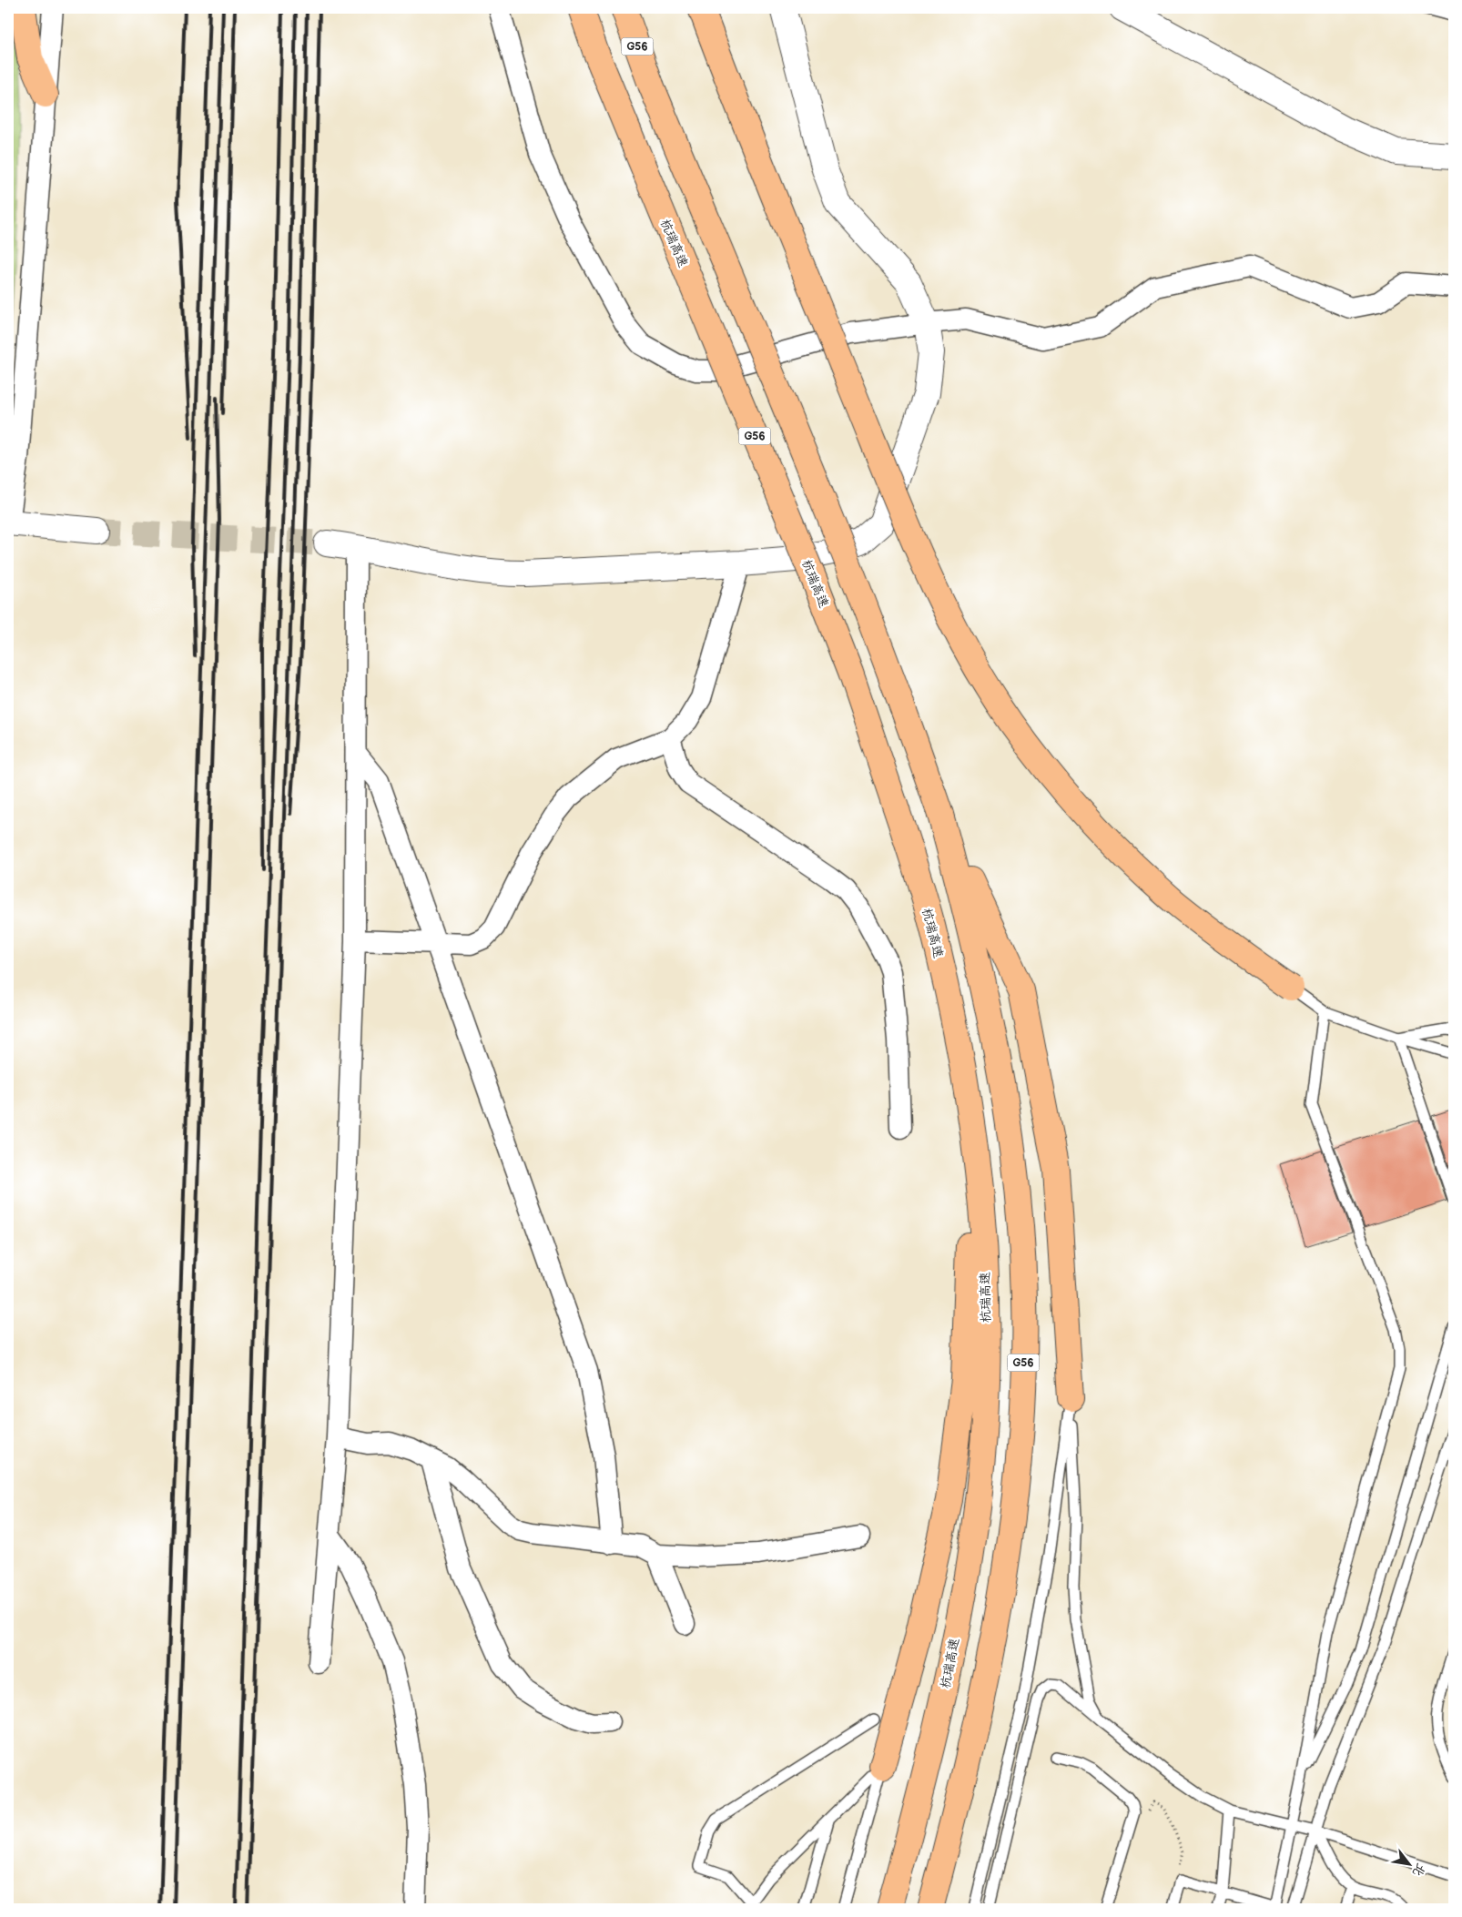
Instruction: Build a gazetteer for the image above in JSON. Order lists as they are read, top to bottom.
{
  "streets": {
    "highway": ["G56", "杭瑞高速"]
  },
  "north": "bottom right"
}
